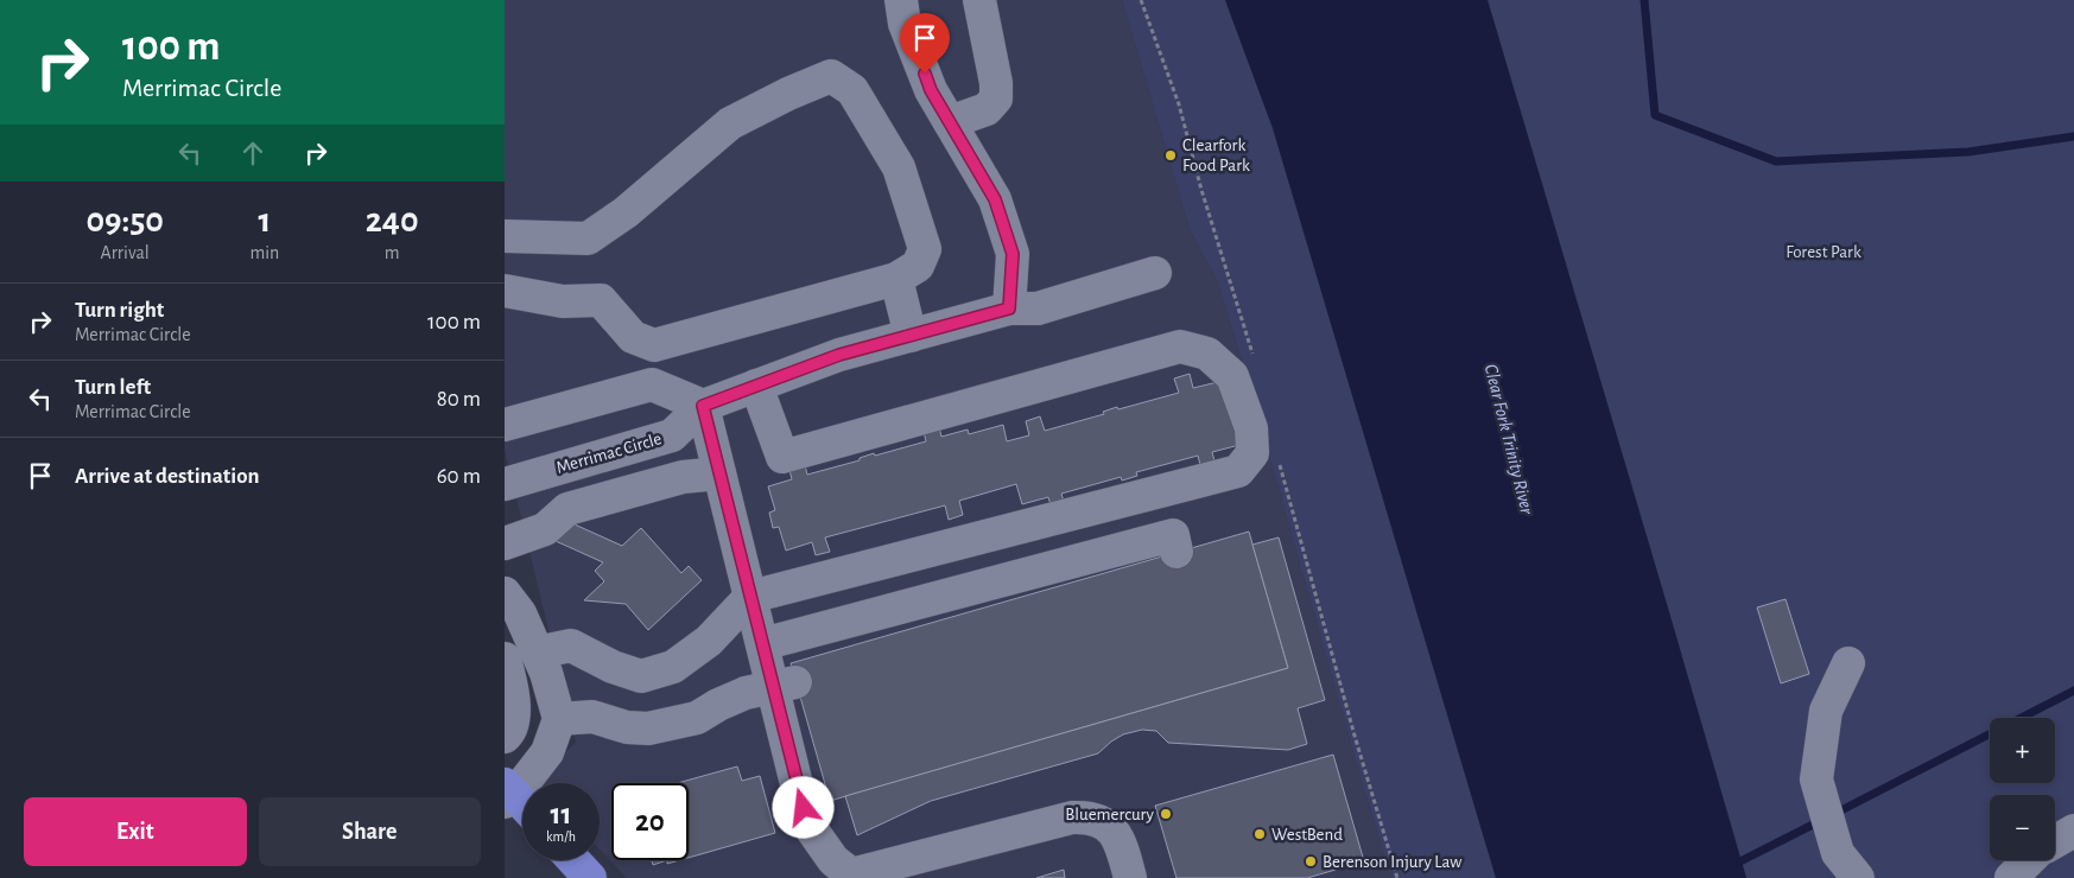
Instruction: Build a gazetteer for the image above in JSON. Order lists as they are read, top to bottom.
{
  "streets": {
    "street": ["Merrimac Circle"]
  },
  "water": ["Clear Fork Trinity River"],
  "parks": ["Forest Park"],
  "places": [
    "Clearfork Food Park",
    "Bluemercury",
    "WestBend",
    "Berenson Injury Law"
  ],
  "page": {
    "turn": ["100 m", "Merrimac Circle"],
    "eta": [
      "09:50",
      "Arrival",
      "1",
      "min",
      "240",
      "m"
    ],
    "list": [
      {
        "name": "Turn right",
        "note": "Merrimac Circle",
        "value": "100 m"
      },
      {
        "name": "Turn left",
        "note": "Merrimac Circle",
        "value": "80 m"
      },
      {
        "name": "Arrive at destination",
        "value": "60 m"
      }
    ],
    "map_buttons": ["+", "−"],
    "speed": "11 km/h",
    "limit": "20",
    "buttons": ["Exit", "Share"]
  }
}
